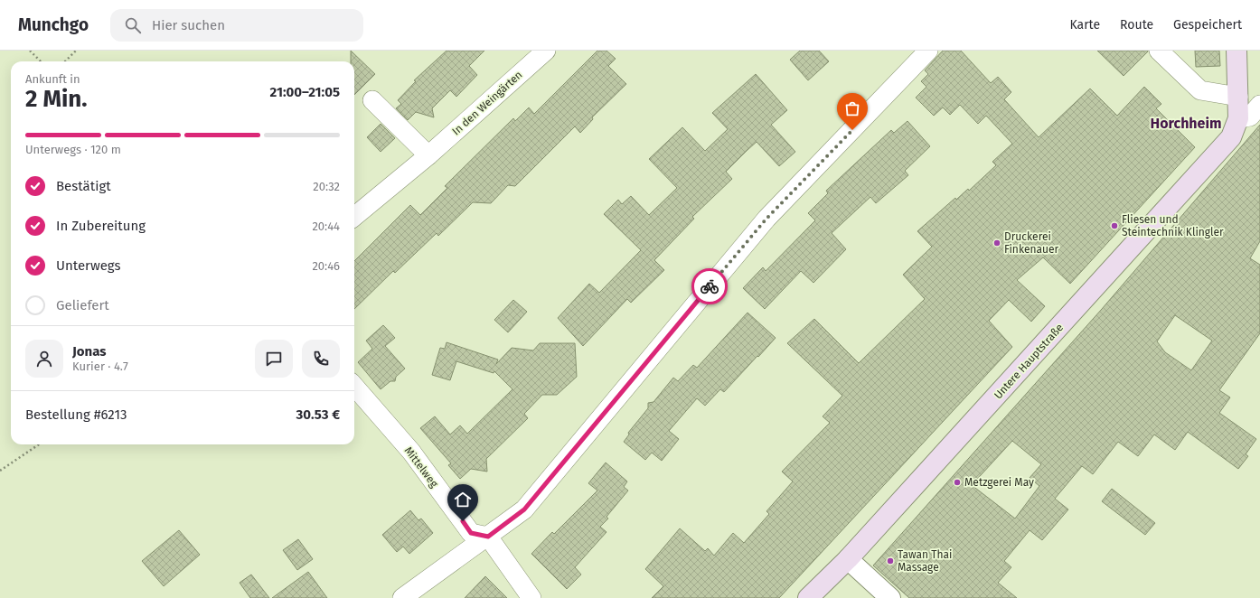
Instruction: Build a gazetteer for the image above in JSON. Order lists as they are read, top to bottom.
{
  "streets": {
    "main road": ["Untere Hauptstraße"],
    "street": ["In den Weingärten", "Mittelweg"]
  },
  "districts": ["Horchheim"],
  "places": [
    "Fliesen und Steintechnik Klingler",
    "Druckerei Finkenauer",
    "Metzgerei May",
    "Tawan Thai Massage"
  ],
  "page": {
    "header": "Munchgo",
    "search": "Hier suchen",
    "nav": ["Karte", "Route", "Gespeichert"],
    "heading": ["2 Min.", "Ankunft in", "21:00–21:05"],
    "panel": [
      "Jonas",
      "Kurier · 4.7",
      "Bestellung #6213",
      "30.53 €"
    ],
    "bar": "Unterwegs · 120 m",
    "list": [
      ["Bestätigt", "20:32"],
      ["In Zubereitung", "20:44"],
      ["Unterwegs", "20:46"],
      "Geliefert"
    ]
  }
}
